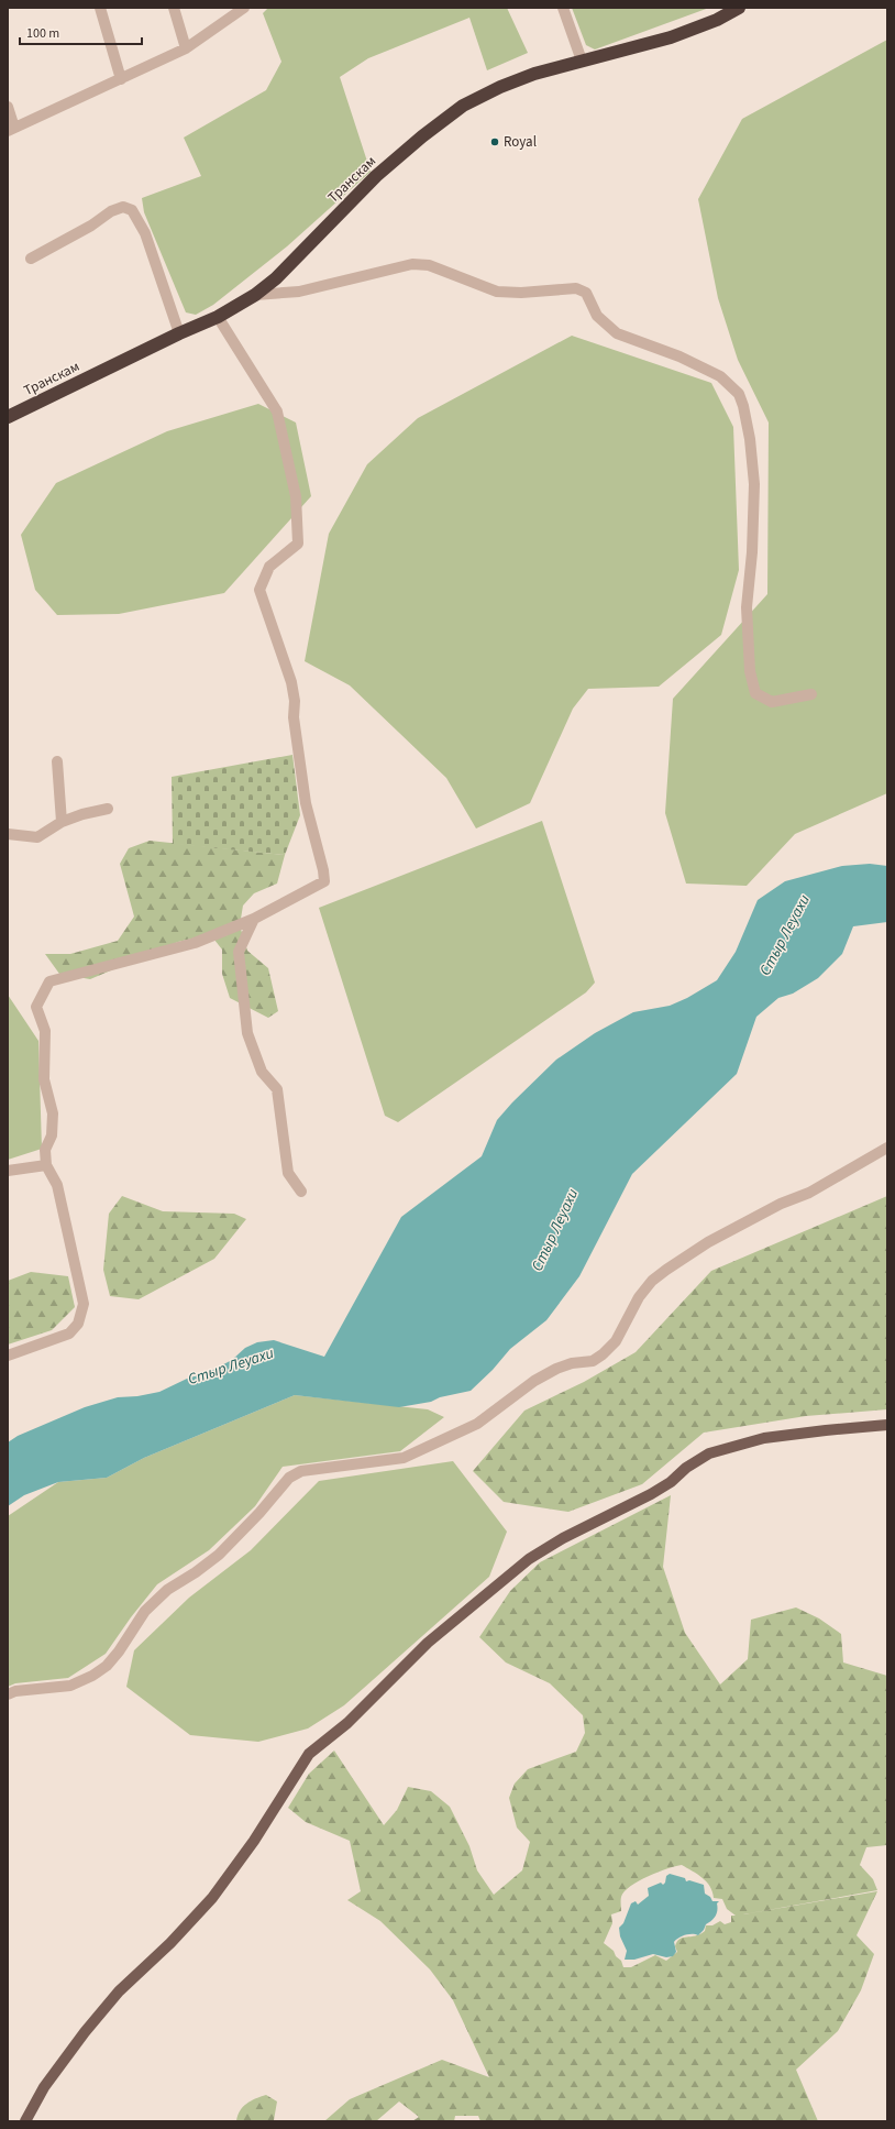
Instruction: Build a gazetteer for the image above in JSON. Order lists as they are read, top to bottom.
{
  "streets": {
    "highway": ["Транскам"]
  },
  "water": ["Стыр Леуахи"],
  "places": ["Royal"],
  "scale_bar": "100 m"
}
